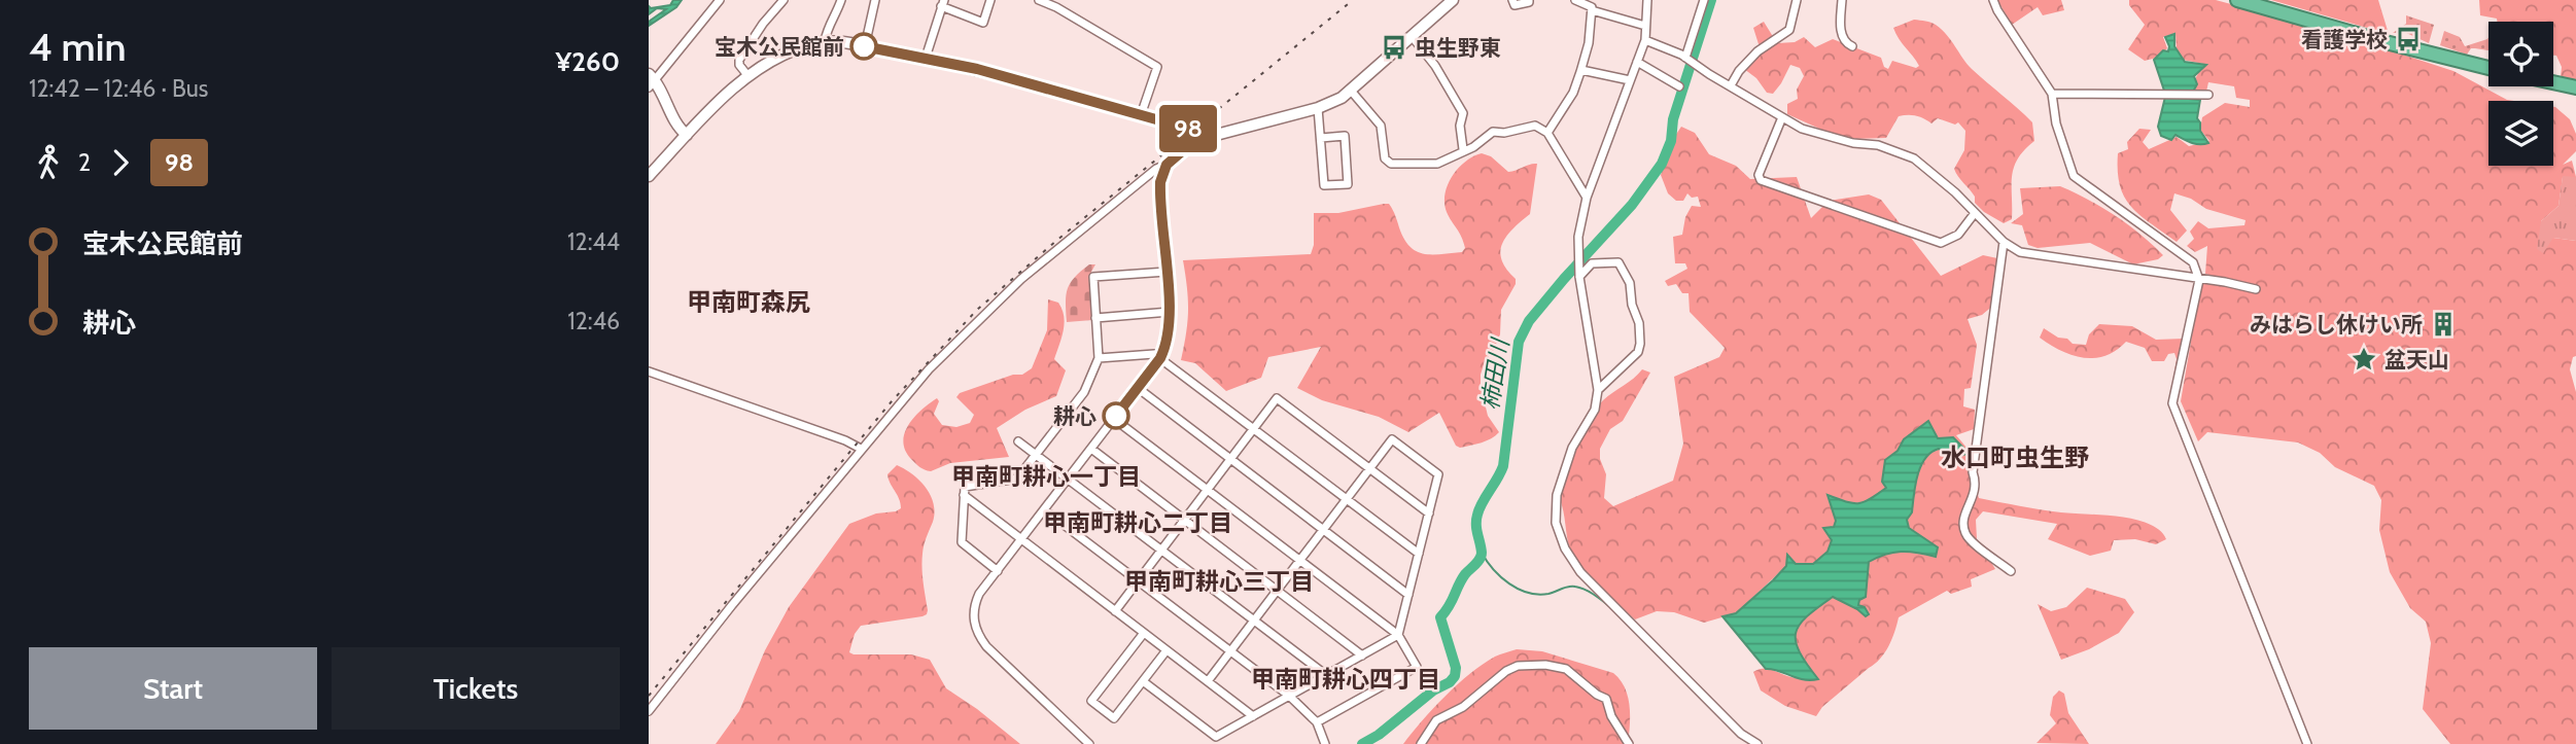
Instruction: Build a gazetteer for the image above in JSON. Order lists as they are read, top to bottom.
{
  "districts": [
    "甲南町森尻",
    "水口町虫生野",
    "甲南町耕心一丁目",
    "甲南町耕心二丁目",
    "甲南町耕心三丁目",
    "甲南町耕心四丁目"
  ],
  "water": ["柿田川"],
  "places": {
    "bus stop": ["看護学校", "虫生野東"],
    "other": ["宝木公民館前", "耕心"],
    "building": ["みはらし休けい所"],
    "place": ["盆天山"]
  },
  "lines": ["bus line 98"],
  "page": {
    "heading": ["4 min", "12:42 – 12:46 · Bus", "¥260"],
    "on_map": "98",
    "legs": ["2", "98"],
    "list": [
      {
        "name": "宝木公民館前",
        "value": "12:44"
      },
      {
        "name": "耕心",
        "value": "12:46"
      }
    ],
    "buttons": ["Start", "Tickets"]
  }
}
